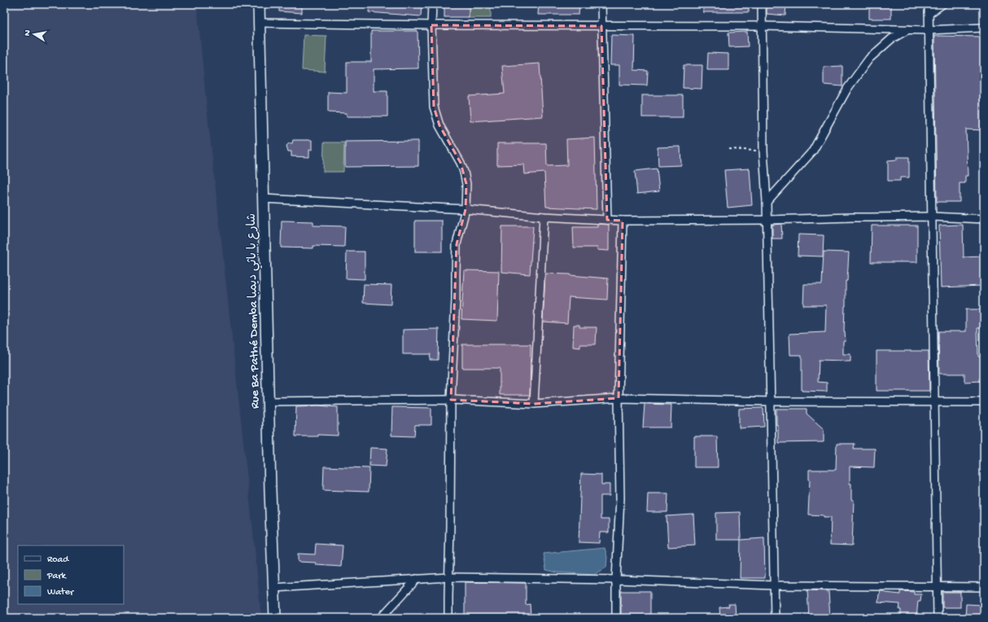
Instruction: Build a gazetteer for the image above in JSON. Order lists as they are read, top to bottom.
{
  "streets": {
    "street": ["Rue Ba Pathé Demba شارع با باثي ديمبا"]
  },
  "legend": ["Road", "Park", "Water"],
  "north": "left"
}
